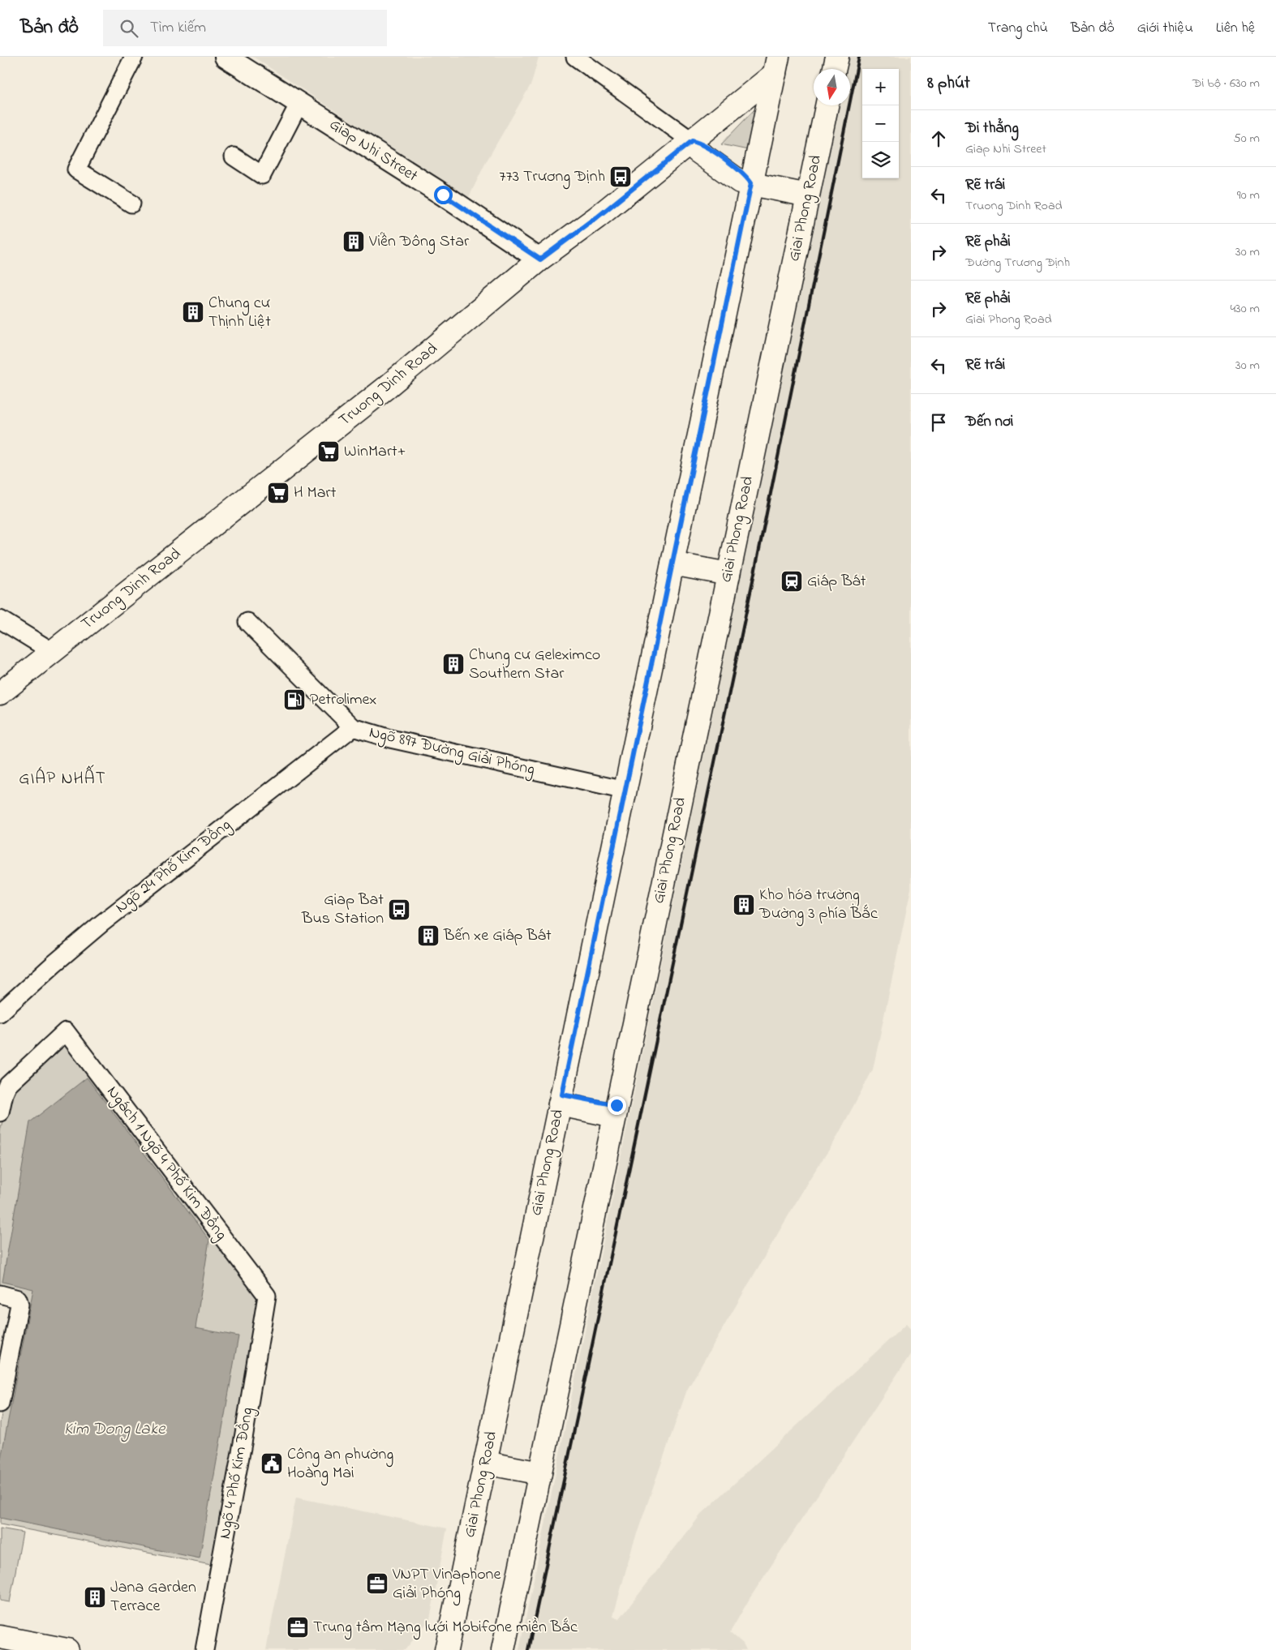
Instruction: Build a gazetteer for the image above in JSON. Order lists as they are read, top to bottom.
{
  "streets": {
    "main road": ["Giai Phong Road", "Truong Dinh Road"],
    "street": [
      "Giap Nhi Street",
      "Ngõ 897 Đường Giải Phóng",
      "Ngõ 24 Phố Kim Đồng",
      "Ngách 1 Ngõ 4 Phố Kim Đồng",
      "Ngõ 4 Phố Kim Đồng"
    ]
  },
  "crossings": [
    ["Giap Nhi Street", "Truong Dinh Road"],
    ["Giai Phong Road", "Truong Dinh Road"],
    ["Giai Phong Road", "Ngõ 897 Đường Giải Phóng"],
    ["Ngõ 897 Đường Giải Phóng", "Ngõ 24 Phố Kim Đồng"],
    ["Ngách 1 Ngõ 4 Phố Kim Đồng", "Ngõ 4 Phố Kim Đồng"]
  ],
  "districts": ["GIÁP NHẤT"],
  "water": ["Kim Dong Lake"],
  "places": {
    "bus stop": ["773 Trương Định", "Giap Bat Bus Station"],
    "building": [
      "Viễn Đông Star",
      "Chung cư Thịnh Liệt",
      "Chung cư Geleximco Southern Star",
      "Kho hóa trường Đường 3 phía Bắc",
      "Bến xe Giáp Bát",
      "Jana Garden Terrace"
    ],
    "supermarket": ["WinMart+", "H Mart"],
    "station": ["Giáp Bát"],
    "fuel station": ["Petrolimex"],
    "public building": ["Công an phường Hoàng Mai"],
    "office": ["VNPT Vinaphone Giải Phóng", "Trung tâm Mạng lưới Mobifone miền Bắc"]
  },
  "north": "bottom",
  "page": {
    "header": "Bản đồ",
    "search": "Tìm kiếm",
    "nav": [
      "Trang chủ",
      "Bản đồ",
      "Giới thiệu",
      "Liên hệ"
    ],
    "heading": ["8 phút", "Đi bộ · 630 m"],
    "map_buttons": ["+", "−"],
    "list": [
      ["Đi thẳng", "Giap Nhi Street", "50 m"],
      ["Rẽ trái", "Truong Dinh Road", "90 m"],
      ["Rẽ phải", "Đường Trương Định", "30 m"],
      ["Rẽ phải", "Giai Phong Road", "430 m"],
      ["Rẽ trái", "30 m"],
      "Đến nơi"
    ]
  }
}
